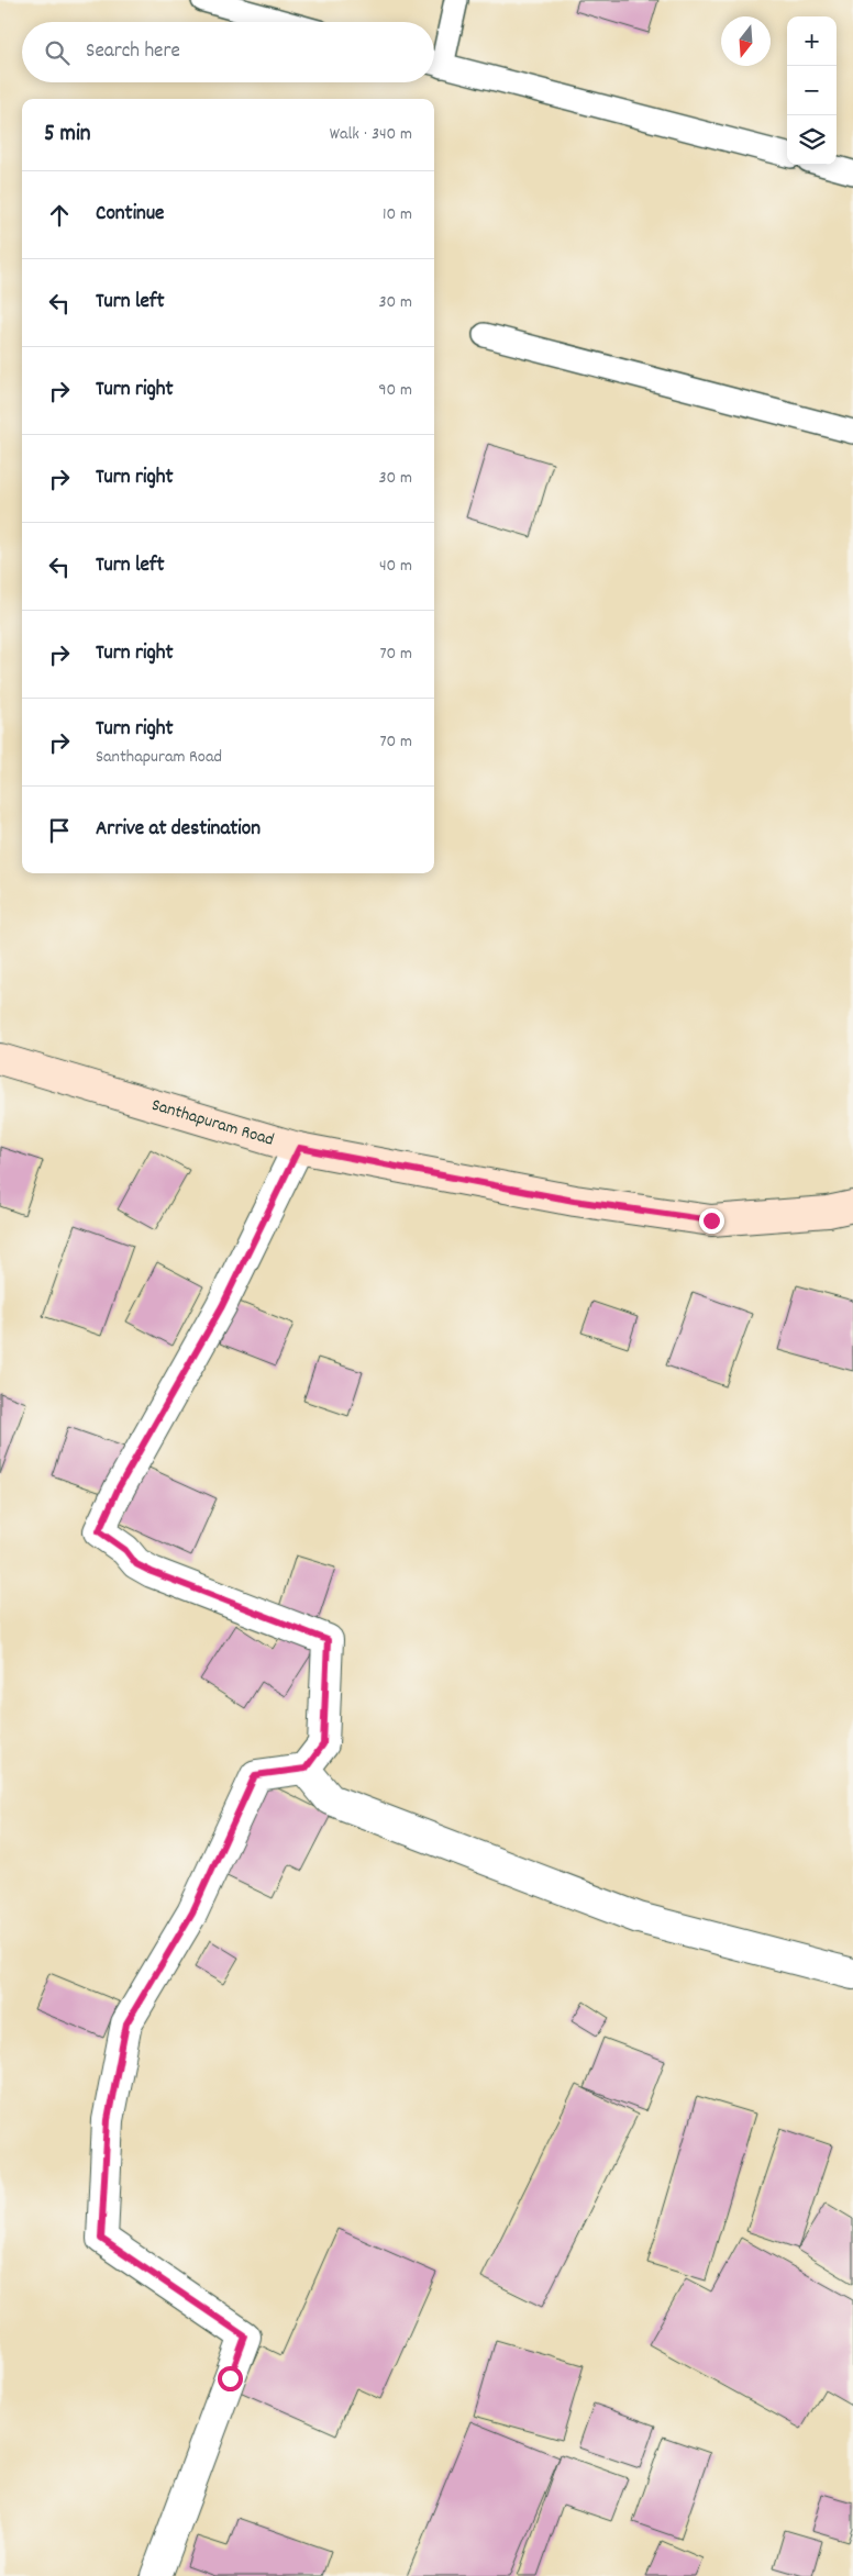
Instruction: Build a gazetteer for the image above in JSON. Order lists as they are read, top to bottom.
{
  "streets": {
    "main road": ["Santhapuram Road"]
  },
  "north": "bottom",
  "page": {
    "map_buttons": ["+", "−"],
    "search": "Search here",
    "heading": ["5 min", "Walk · 340 m"],
    "list": [
      ["Continue", "10 m"],
      ["Turn left", "30 m"],
      ["Turn right", "90 m"],
      ["Turn right", "30 m"],
      ["Turn left", "40 m"],
      ["Turn right", "70 m"],
      ["Turn right", "Santhapuram Road", "70 m"],
      "Arrive at destination"
    ]
  }
}
